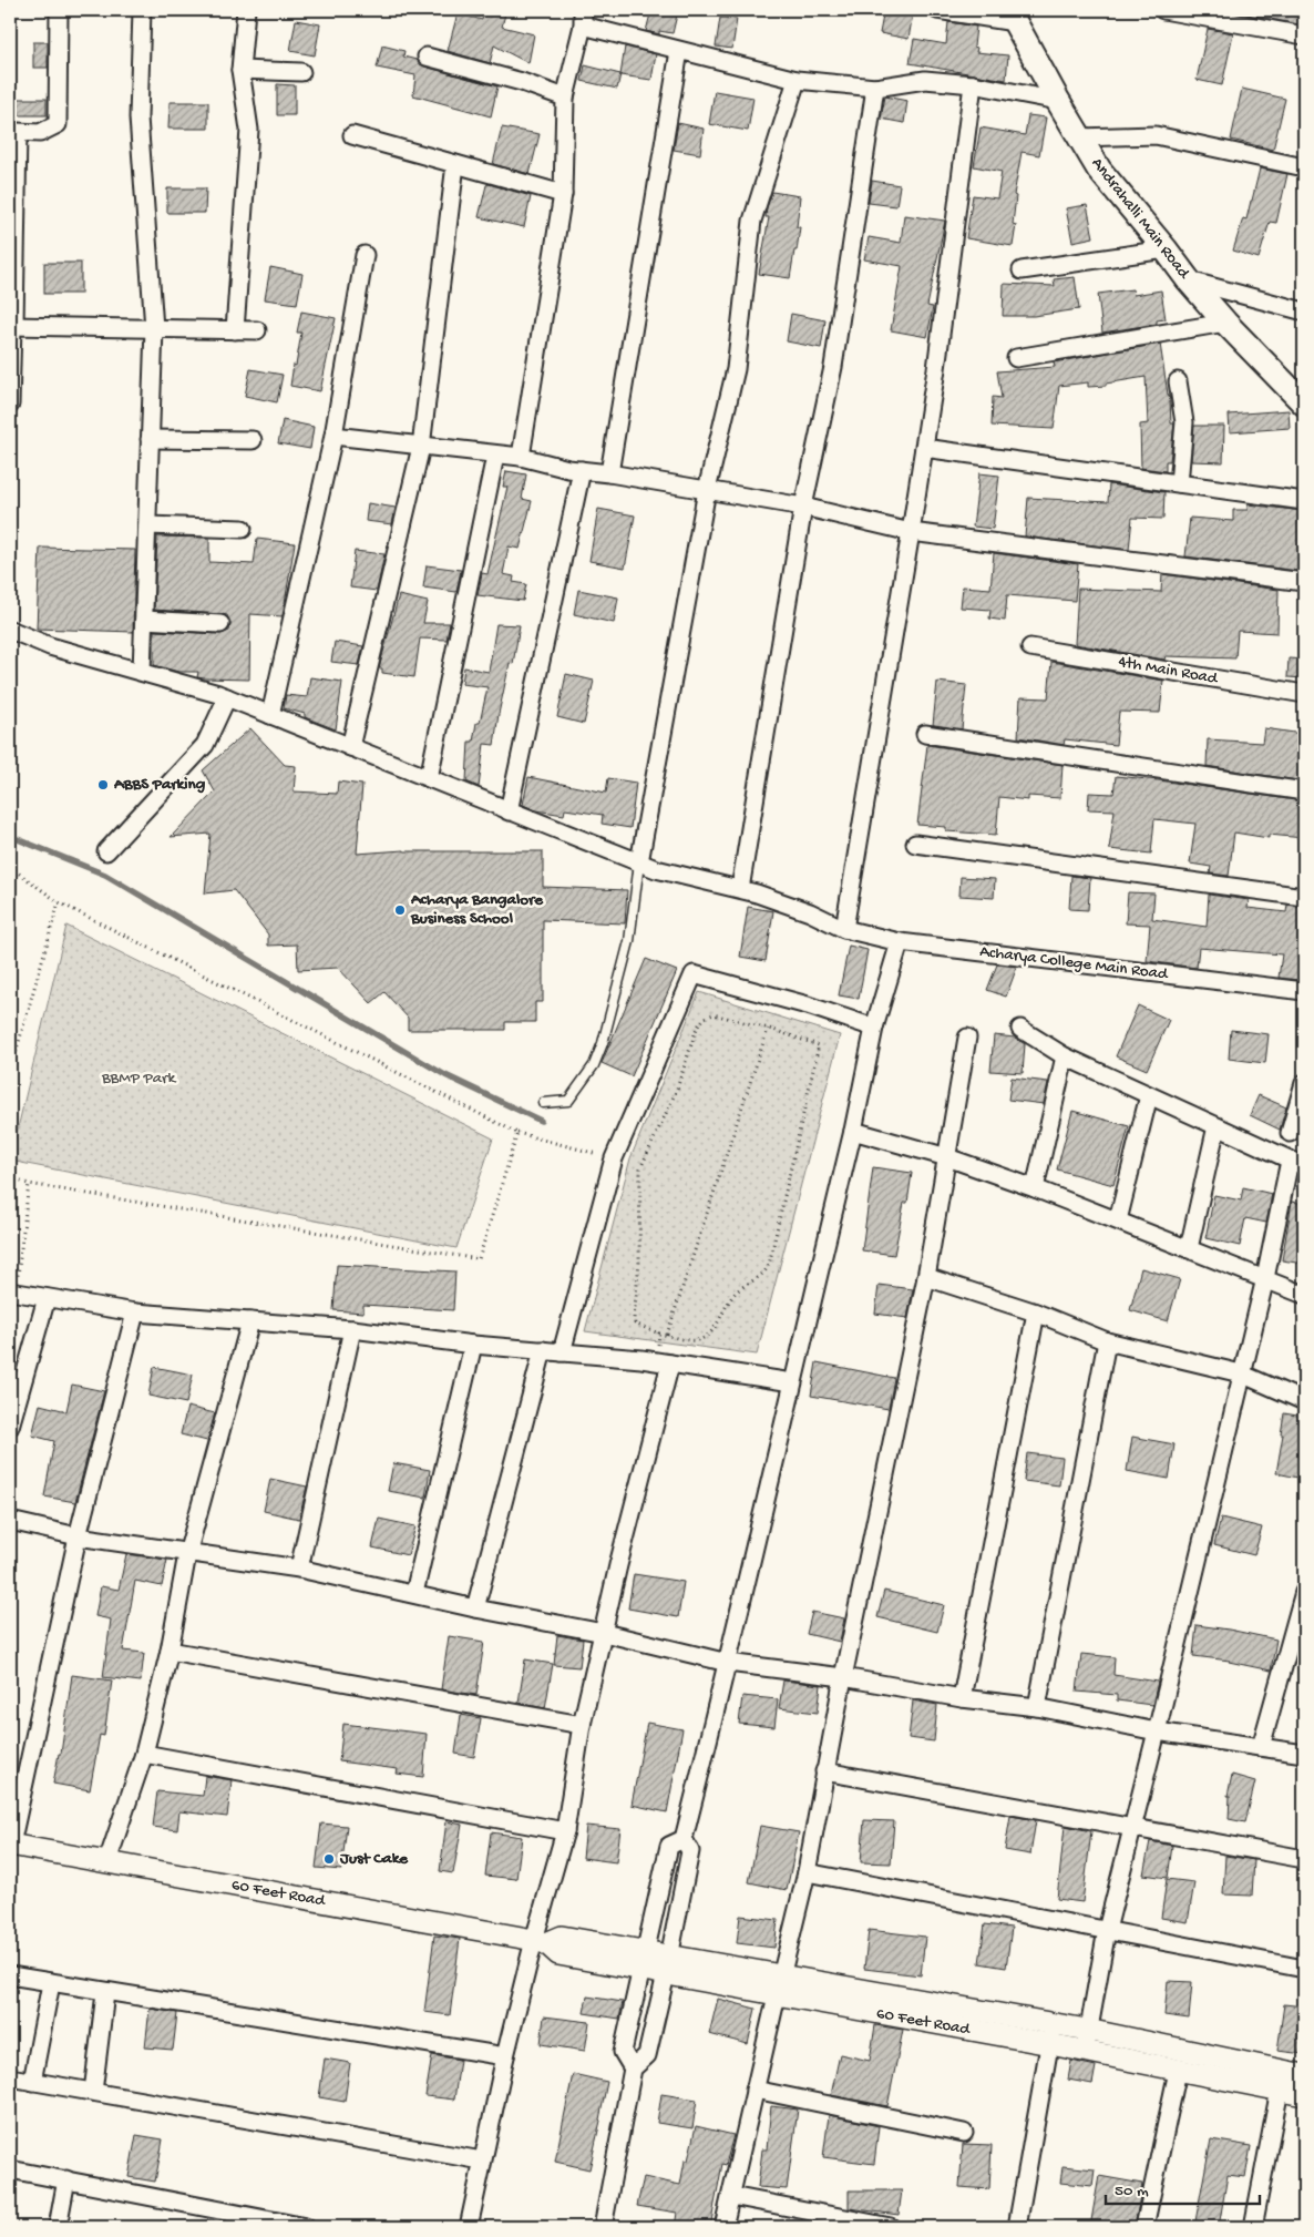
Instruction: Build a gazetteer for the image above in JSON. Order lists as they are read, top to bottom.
{
  "streets": {
    "main road": ["Andrahalli Main Road"],
    "street": ["4th Main Road", "Acharya College Main Road", "60 Feet Road"]
  },
  "parks": ["BBMP Park"],
  "places": ["ABBS Parking", "Acharya Bangalore Business School", "Just Cake"],
  "scale_bar": "50 m"
}
